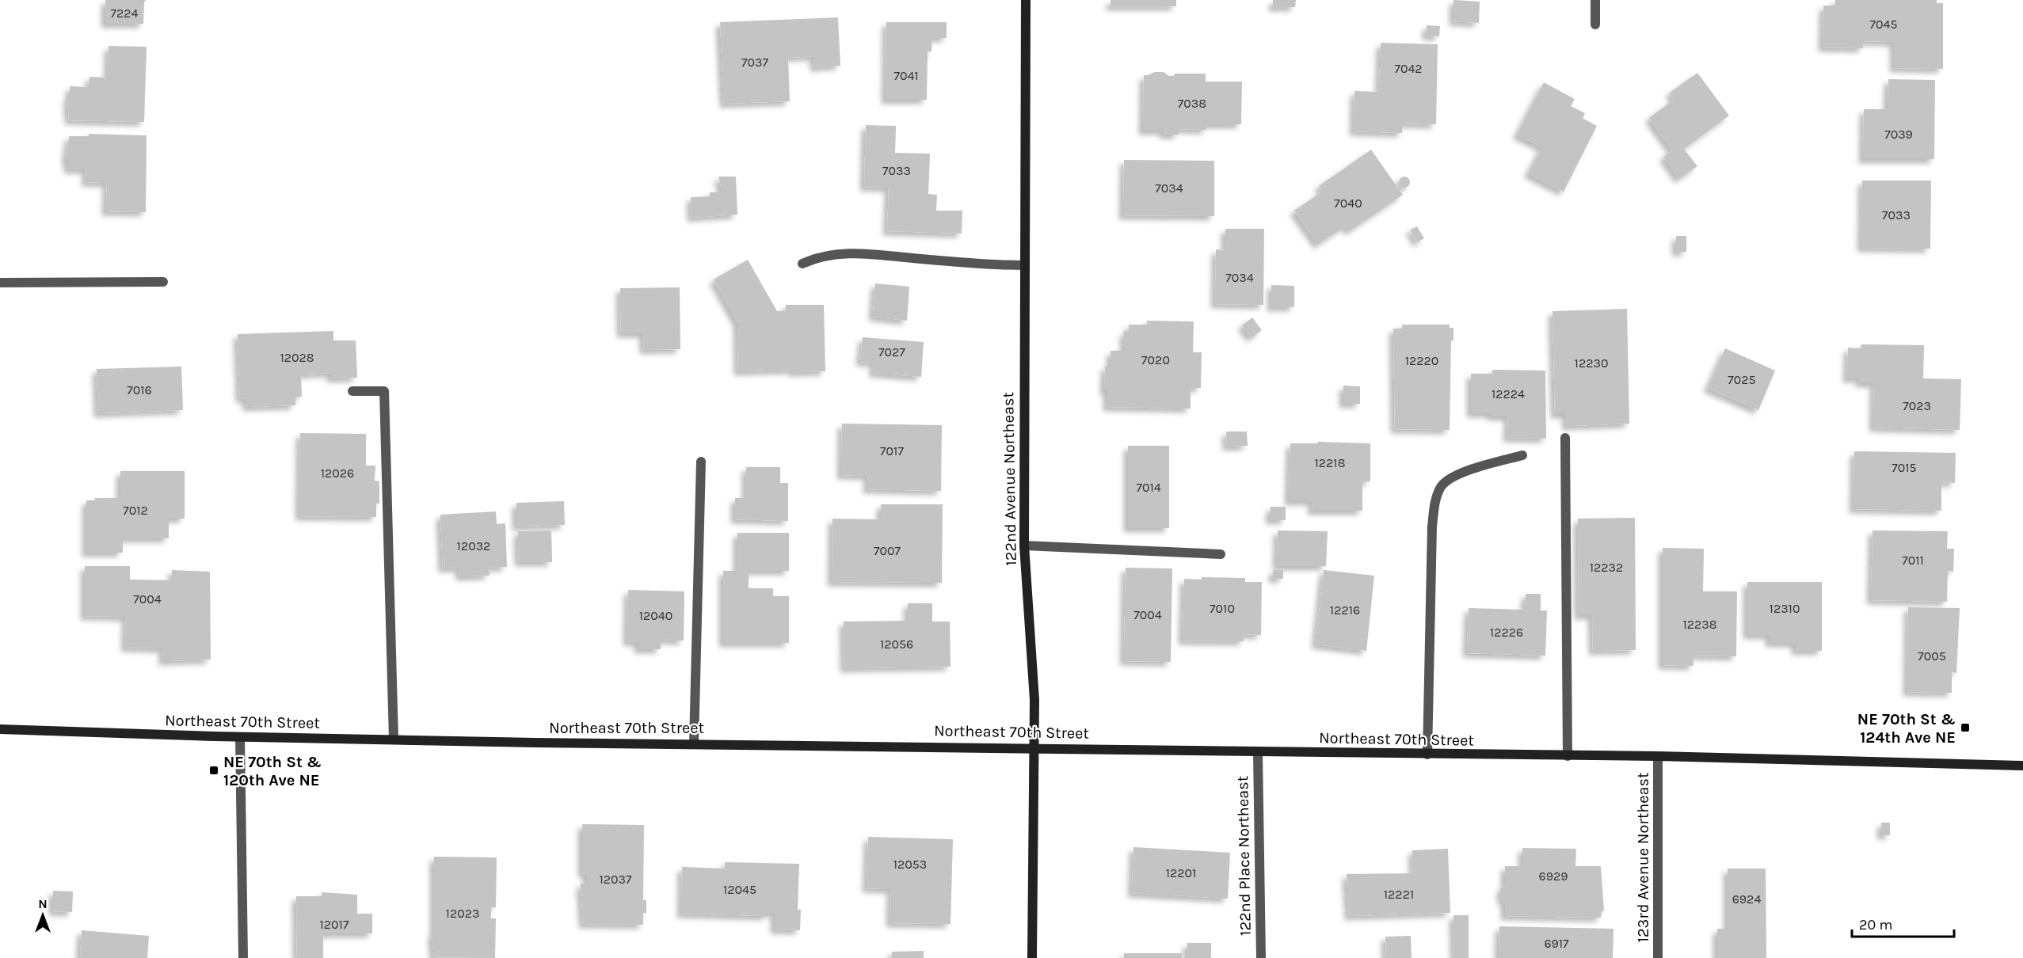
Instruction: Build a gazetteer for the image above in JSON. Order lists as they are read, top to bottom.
{
  "streets": {
    "main road": ["122nd Avenue Northeast", "Northeast 70th Street"],
    "street": ["122nd Place Northeast", "123rd Avenue Northeast"]
  },
  "crossings": [
    ["122nd Avenue Northeast", "Northeast 70th Street"],
    ["Northeast 70th Street", "122nd Place Northeast"],
    ["Northeast 70th Street", "123rd Avenue Northeast"]
  ],
  "places": {
    "transit": ["NE 70th St & 124th Ave NE", "NE 70th St & 120th Ave NE"]
  },
  "house_numbers": [
    "7224",
    "7045",
    "7037",
    "7042",
    "7041",
    "7038",
    "7039",
    "7033",
    "7034",
    "7040",
    "7033",
    "7034",
    "7027",
    "12028",
    "7020",
    "12220",
    "12230",
    "7025",
    "7016",
    "12224",
    "7023",
    "7017",
    "12218",
    "7015",
    "12026",
    "7014",
    "7012",
    "12032",
    "7007",
    "7011",
    "12232",
    "7004",
    "7010",
    "12310",
    "12216",
    "7004",
    "12040",
    "12238",
    "12226",
    "12056",
    "7005",
    "12053",
    "12201",
    "6929",
    "12037",
    "12045",
    "12221",
    "6924",
    "12023",
    "12017",
    "6917"
  ],
  "scale_bar": "20 m",
  "north": "top"
}
